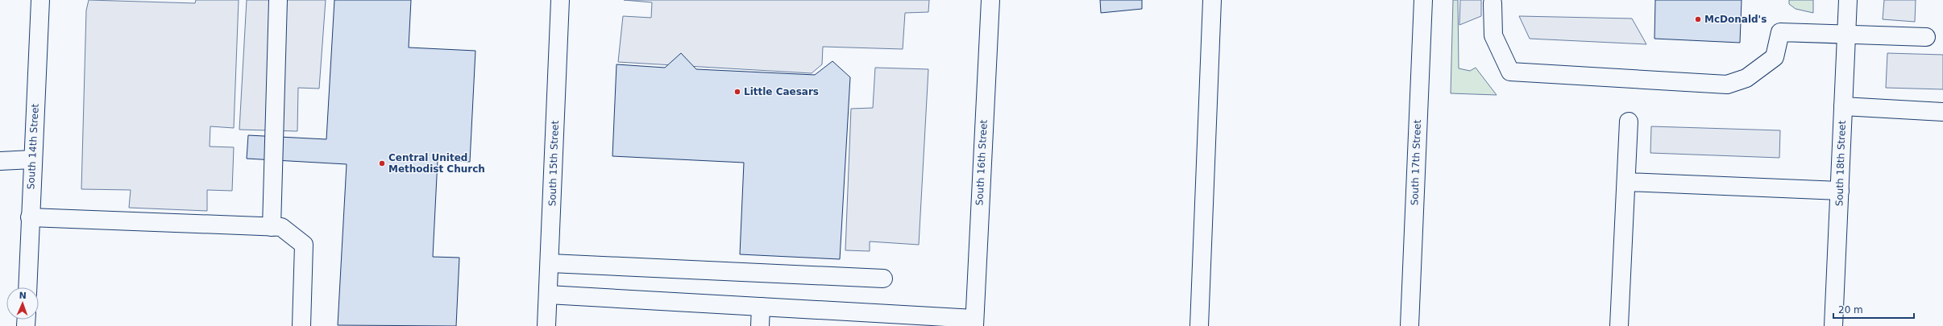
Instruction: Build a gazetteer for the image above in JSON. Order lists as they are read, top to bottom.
{
  "streets": {
    "street": [
      "South 14th Street",
      "South 16th Street",
      "South 17th Street",
      "South 15th Street",
      "South 18th Street"
    ]
  },
  "places": ["McDonald's", "Little Caesars", "Central United Methodist Church"],
  "scale_bar": "20 m",
  "north": "top"
}
